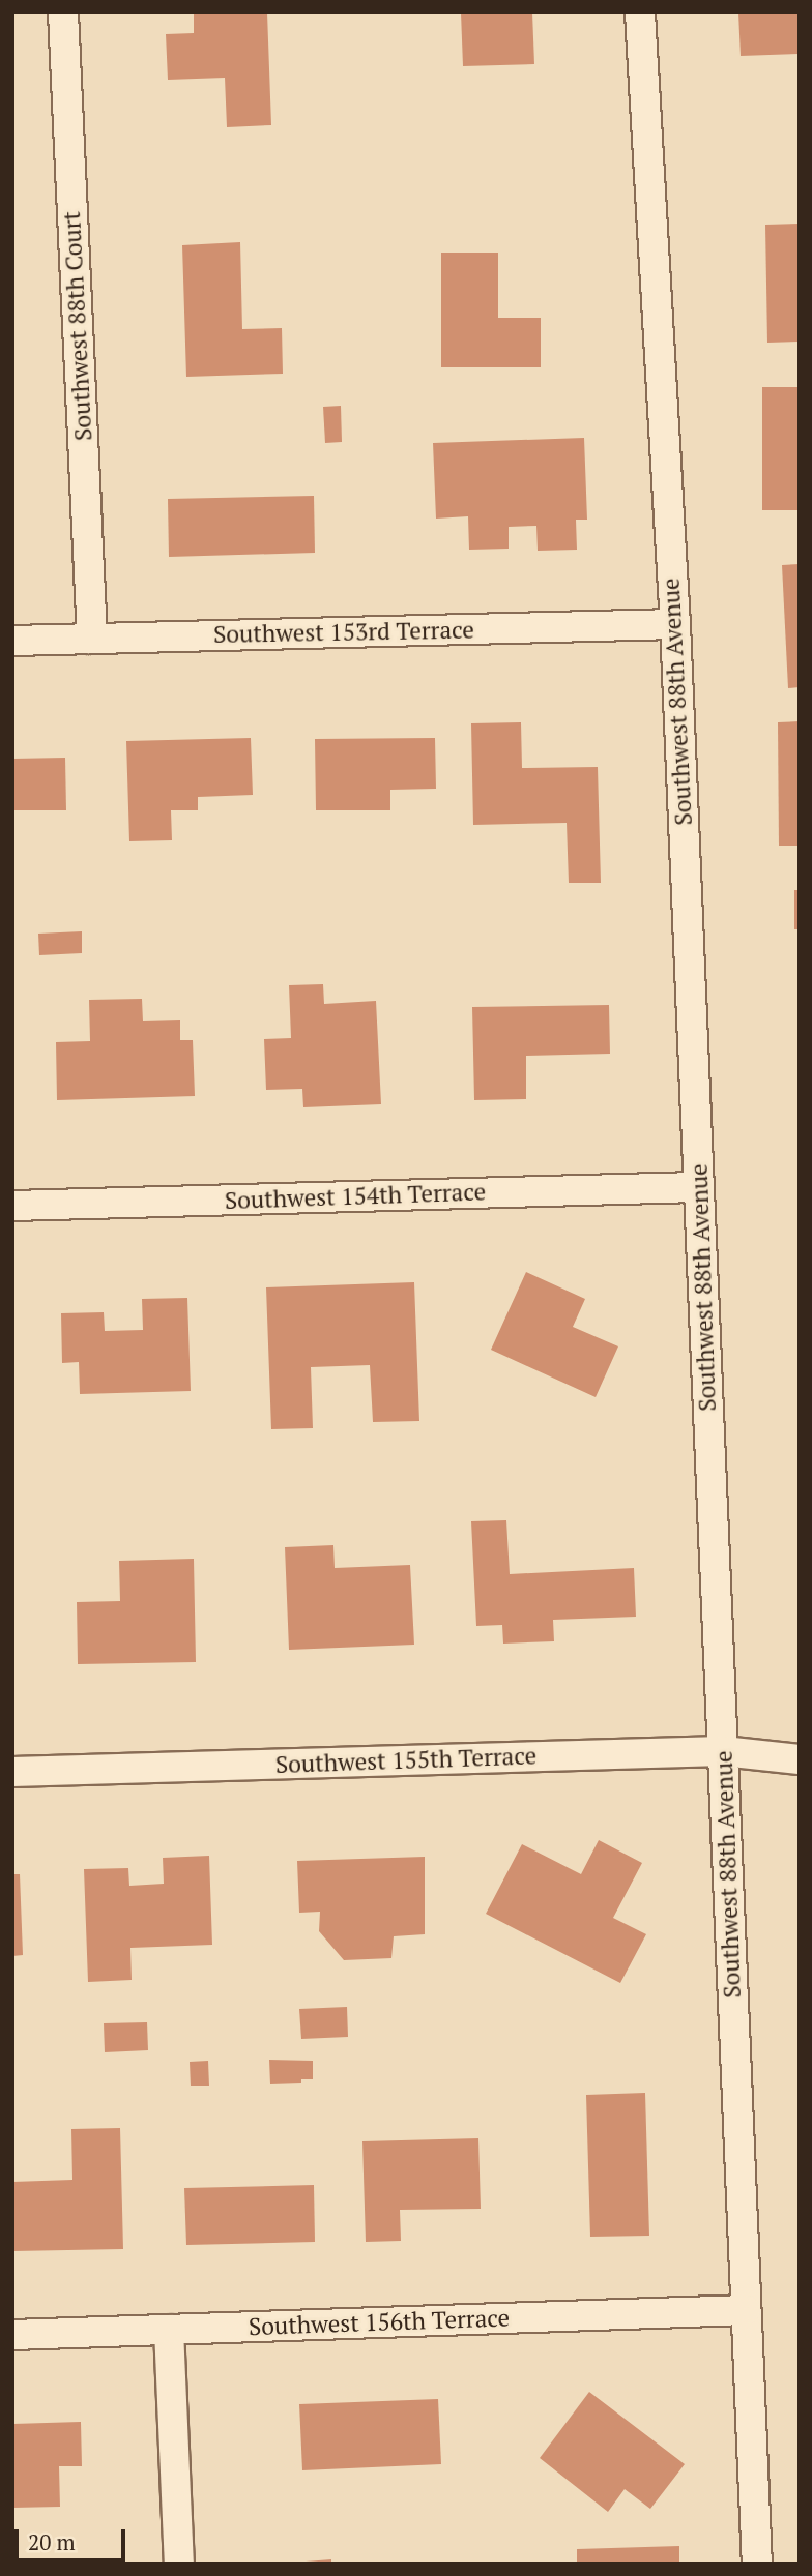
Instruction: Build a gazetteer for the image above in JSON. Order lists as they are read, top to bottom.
{
  "streets": {
    "street": [
      "Southwest 88th Court",
      "Southwest 153rd Terrace",
      "Southwest 88th Avenue",
      "Southwest 154th Terrace",
      "Southwest 155th Terrace",
      "Southwest 156th Terrace"
    ]
  },
  "crossings": [
    ["Southwest 88th Court", "Southwest 153rd Terrace"],
    ["Southwest 153rd Terrace", "Southwest 88th Avenue"],
    ["Southwest 88th Avenue", "Southwest 154th Terrace"],
    ["Southwest 88th Avenue", "Southwest 155th Terrace"],
    ["Southwest 88th Avenue", "Southwest 156th Terrace"]
  ],
  "scale_bar": "20 m"
}
